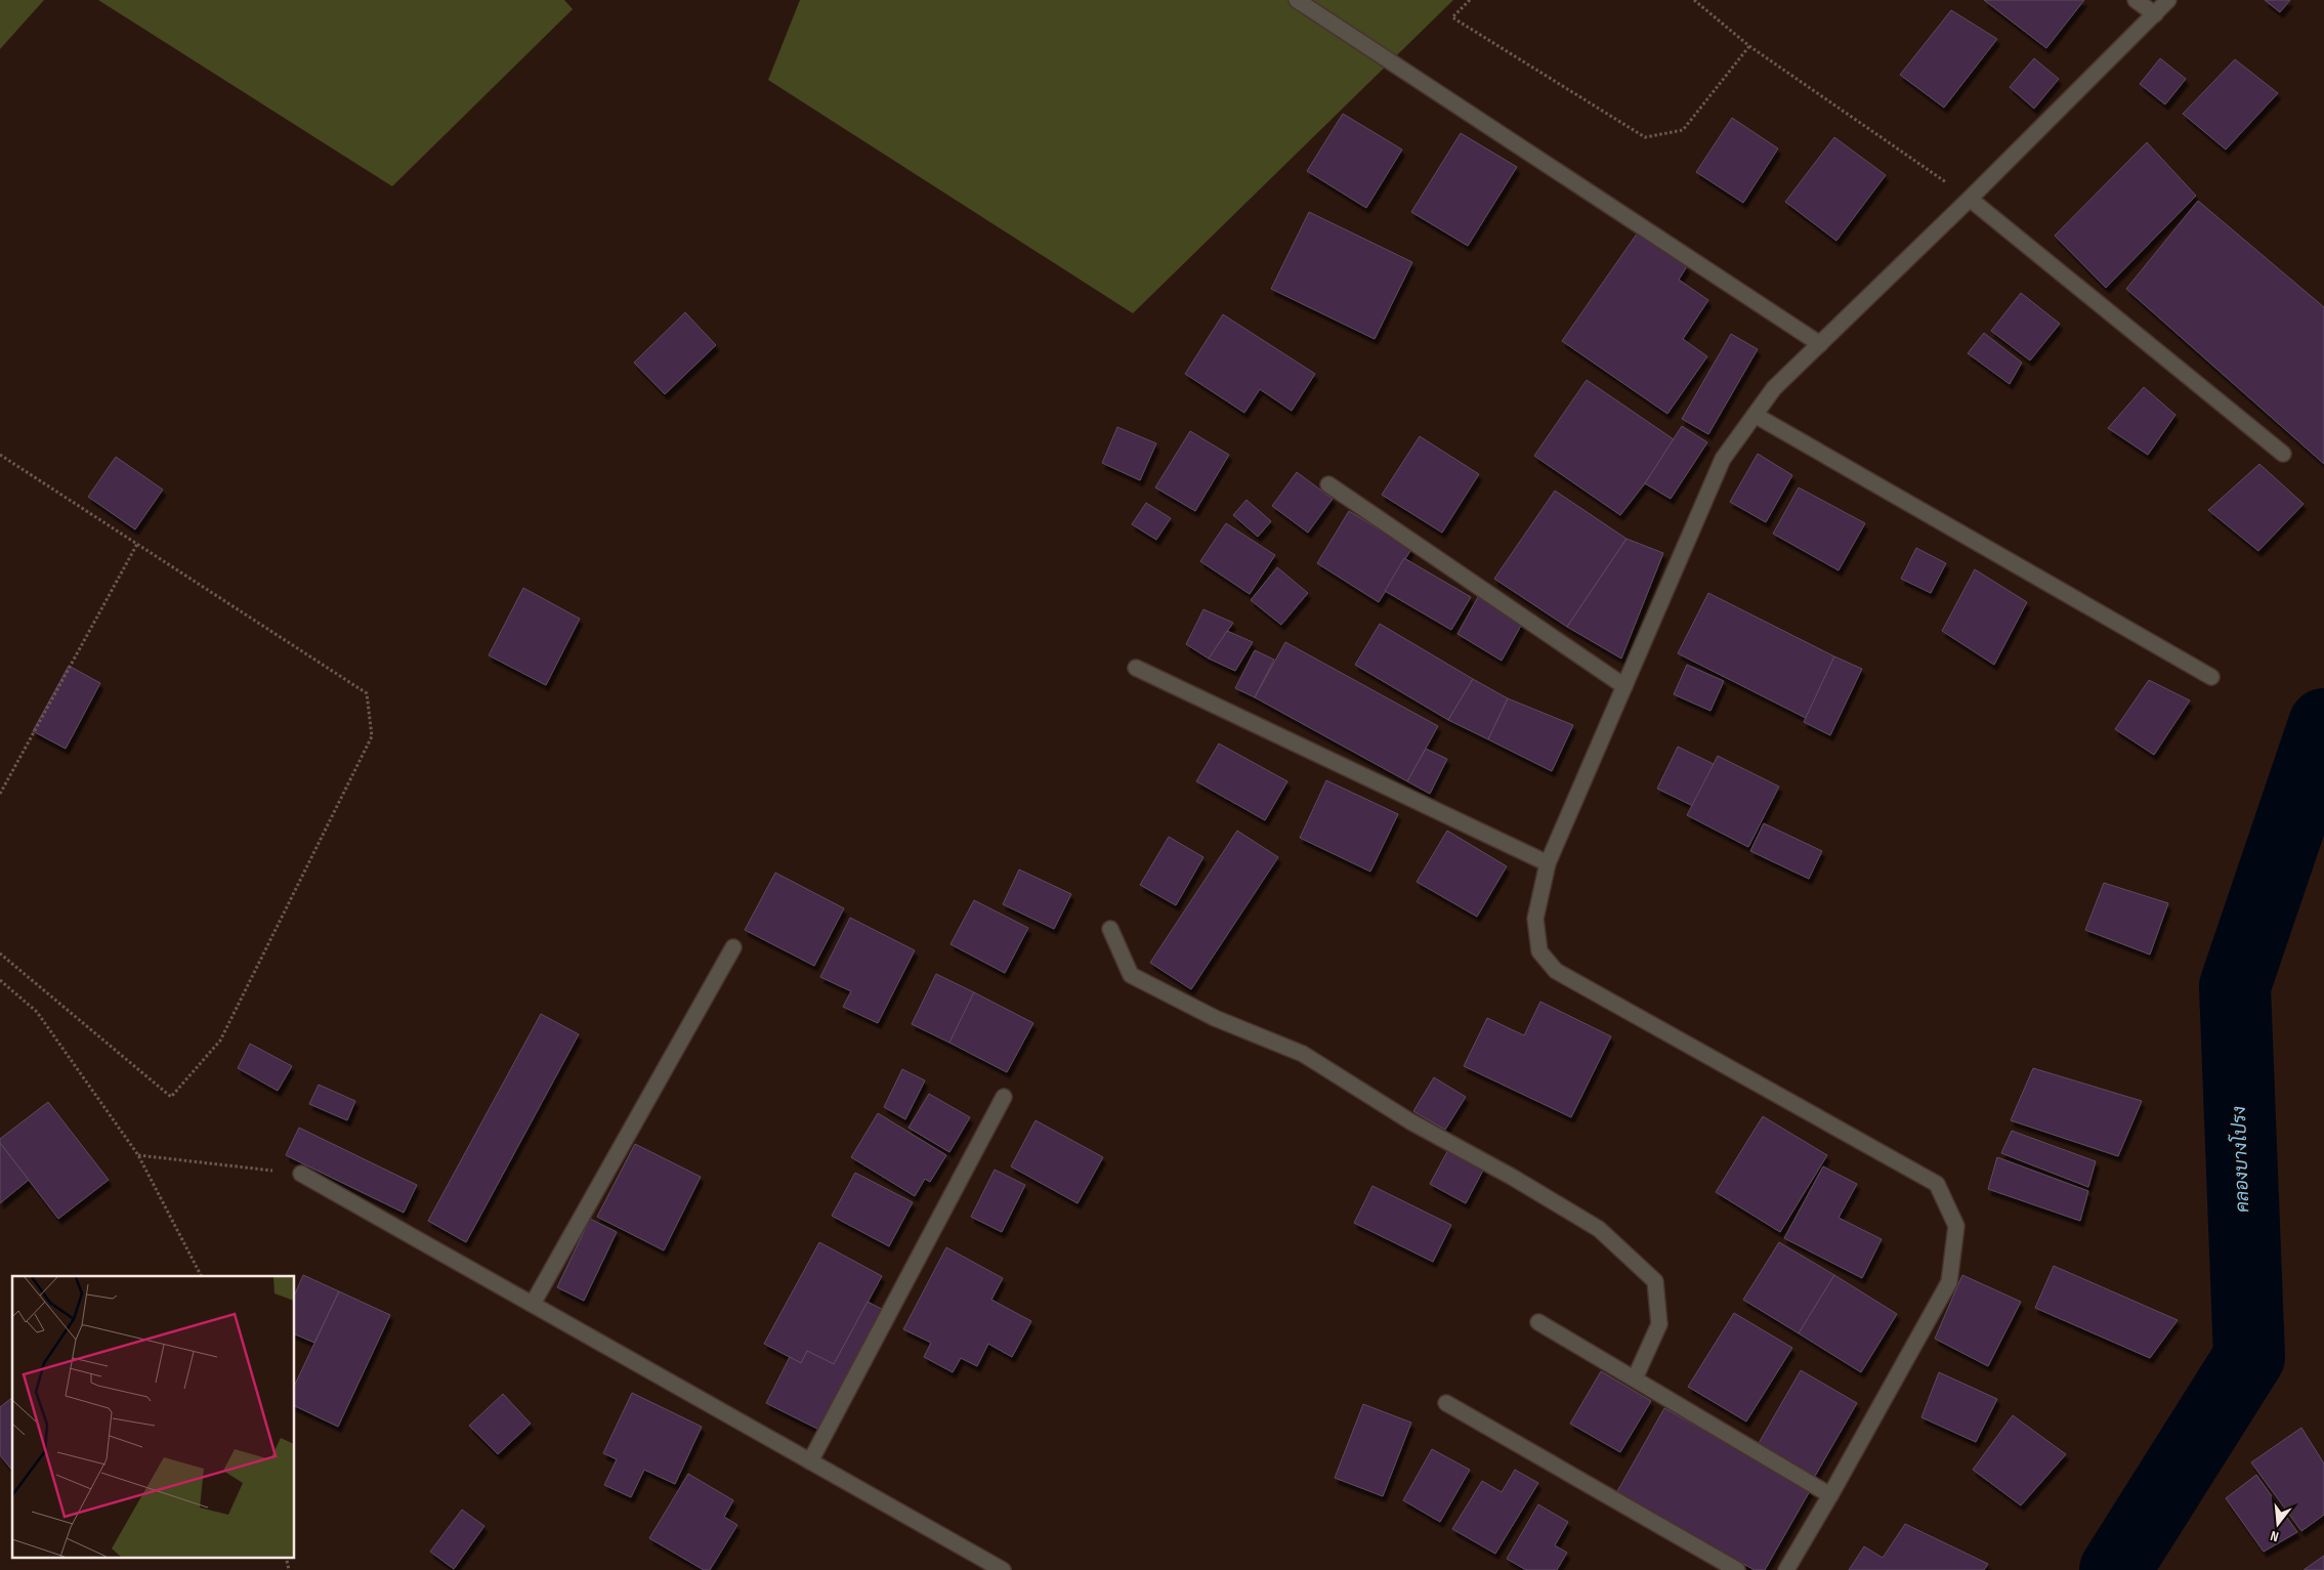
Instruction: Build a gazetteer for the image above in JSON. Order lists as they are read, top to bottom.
{
  "water": ["คลองบางโปรง"],
  "north": "bottom"
}
